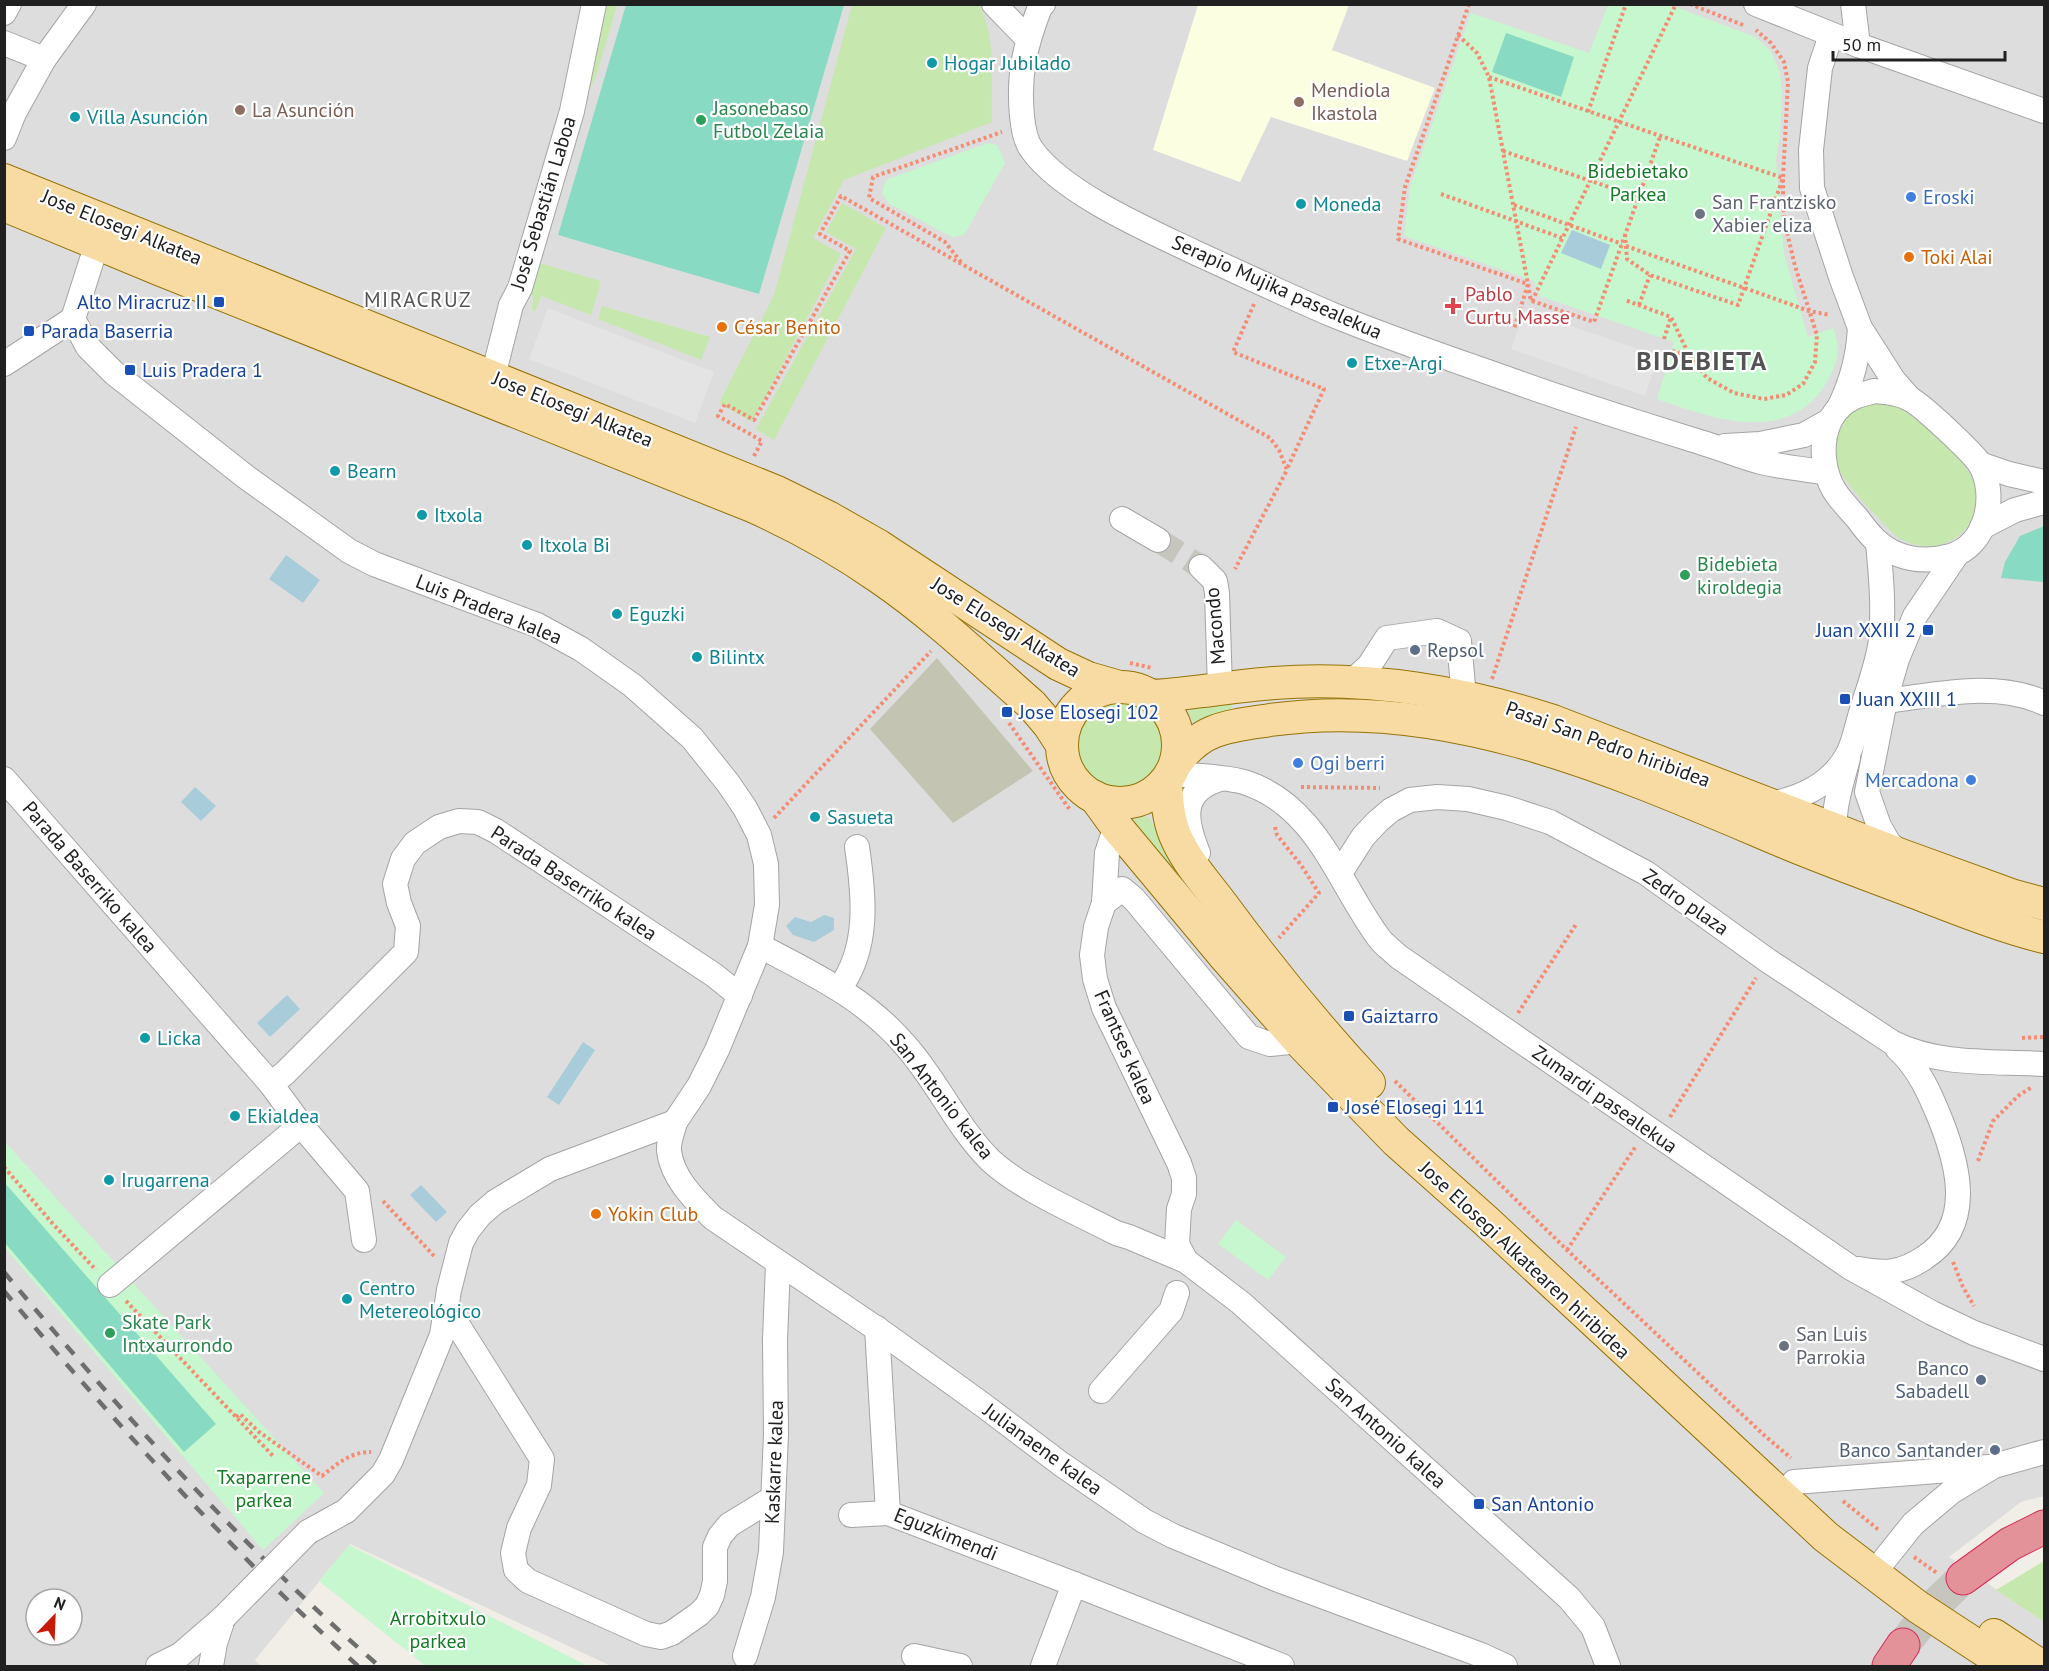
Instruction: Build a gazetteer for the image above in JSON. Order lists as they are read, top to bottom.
{
  "streets": {
    "main road": ["Jose Elosegi Alkatea", "Pasai San Pedro hiribidea", "Jose Elosegi Alkatearen hiribidea"],
    "street": [
      "José Sebastián Laboa",
      "Serapio Mujika pasealekua",
      "Luis Pradera kalea",
      "Macondo",
      "Parada Baserriko kalea",
      "Zedro plaza",
      "Frantses kalea",
      "San Antonio kalea",
      "Zumardi pasealekua",
      "Julianaene kalea",
      "Kaskarre kalea",
      "Eguzkimendi"
    ]
  },
  "crossings": [
    ["José Sebastián Laboa", "Jose Elosegi Alkatea"],
    ["Jose Elosegi Alkatea", "Pasai San Pedro hiribidea"],
    ["Jose Elosegi Alkatea", "Zumardi pasealekua"],
    ["Jose Elosegi Alkatea", "Jose Elosegi Alkatearen hiribidea"],
    ["Luis Pradera kalea", "Parada Baserriko kalea"],
    ["Luis Pradera kalea", "San Antonio kalea"],
    ["Luis Pradera kalea", "Julianaene kalea"],
    ["Macondo", "Pasai San Pedro hiribidea"],
    ["Pasai San Pedro hiribidea", "Zumardi pasealekua"],
    ["Pasai San Pedro hiribidea", "Jose Elosegi Alkatearen hiribidea"],
    ["Zedro plaza", "Zumardi pasealekua"],
    ["Frantses kalea", "San Antonio kalea"],
    ["Frantses kalea", "Jose Elosegi Alkatearen hiribidea"],
    ["Zumardi pasealekua", "Jose Elosegi Alkatearen hiribidea"],
    ["Julianaene kalea", "Kaskarre kalea"],
    ["Julianaene kalea", "Eguzkimendi"]
  ],
  "districts": ["MIRACRUZ", "BIDEBIETA"],
  "parks": ["Bidebietako Parkea", "Txaparrene parkea", "Arrobitxulo parkea"],
  "places": {
    "other": [
      "Hogar Jubilado",
      "Mendiola Ikastola",
      "La Asunción",
      "Villa Asunción",
      "Jasonebaso Futbol Zelaia",
      "Eroski",
      "Moneda",
      "San Frantzisko Xabier eliza",
      "Toki Alai",
      "César Benito",
      "Etxe-Argi",
      "Bearn",
      "Itxola",
      "Itxola Bi",
      "Bidebieta kiroldegia",
      "Eguzki",
      "Repsol",
      "Bilintx",
      "Ogi berri",
      "Mercadona",
      "Sasueta",
      "Licka",
      "Ekialdea",
      "Irugarrena",
      "Yokin Club",
      "Centro Metereológico",
      "Skate Park Intxaurrondo",
      "San Luis Parrokia",
      "Banco Sabadell",
      "Banco Santander"
    ],
    "transit": [
      "Alto Miracruz II",
      "Parada Baserria",
      "Luis Pradera 1",
      "Juan XXIII 2",
      "Juan XXIII 1",
      "Jose Elosegi 102",
      "Gaiztarro",
      "José Elosegi 111",
      "San Antonio"
    ],
    "health": ["Pablo Curtu Masse"]
  },
  "scale_bar": "50 m",
  "north": "top right"
}
